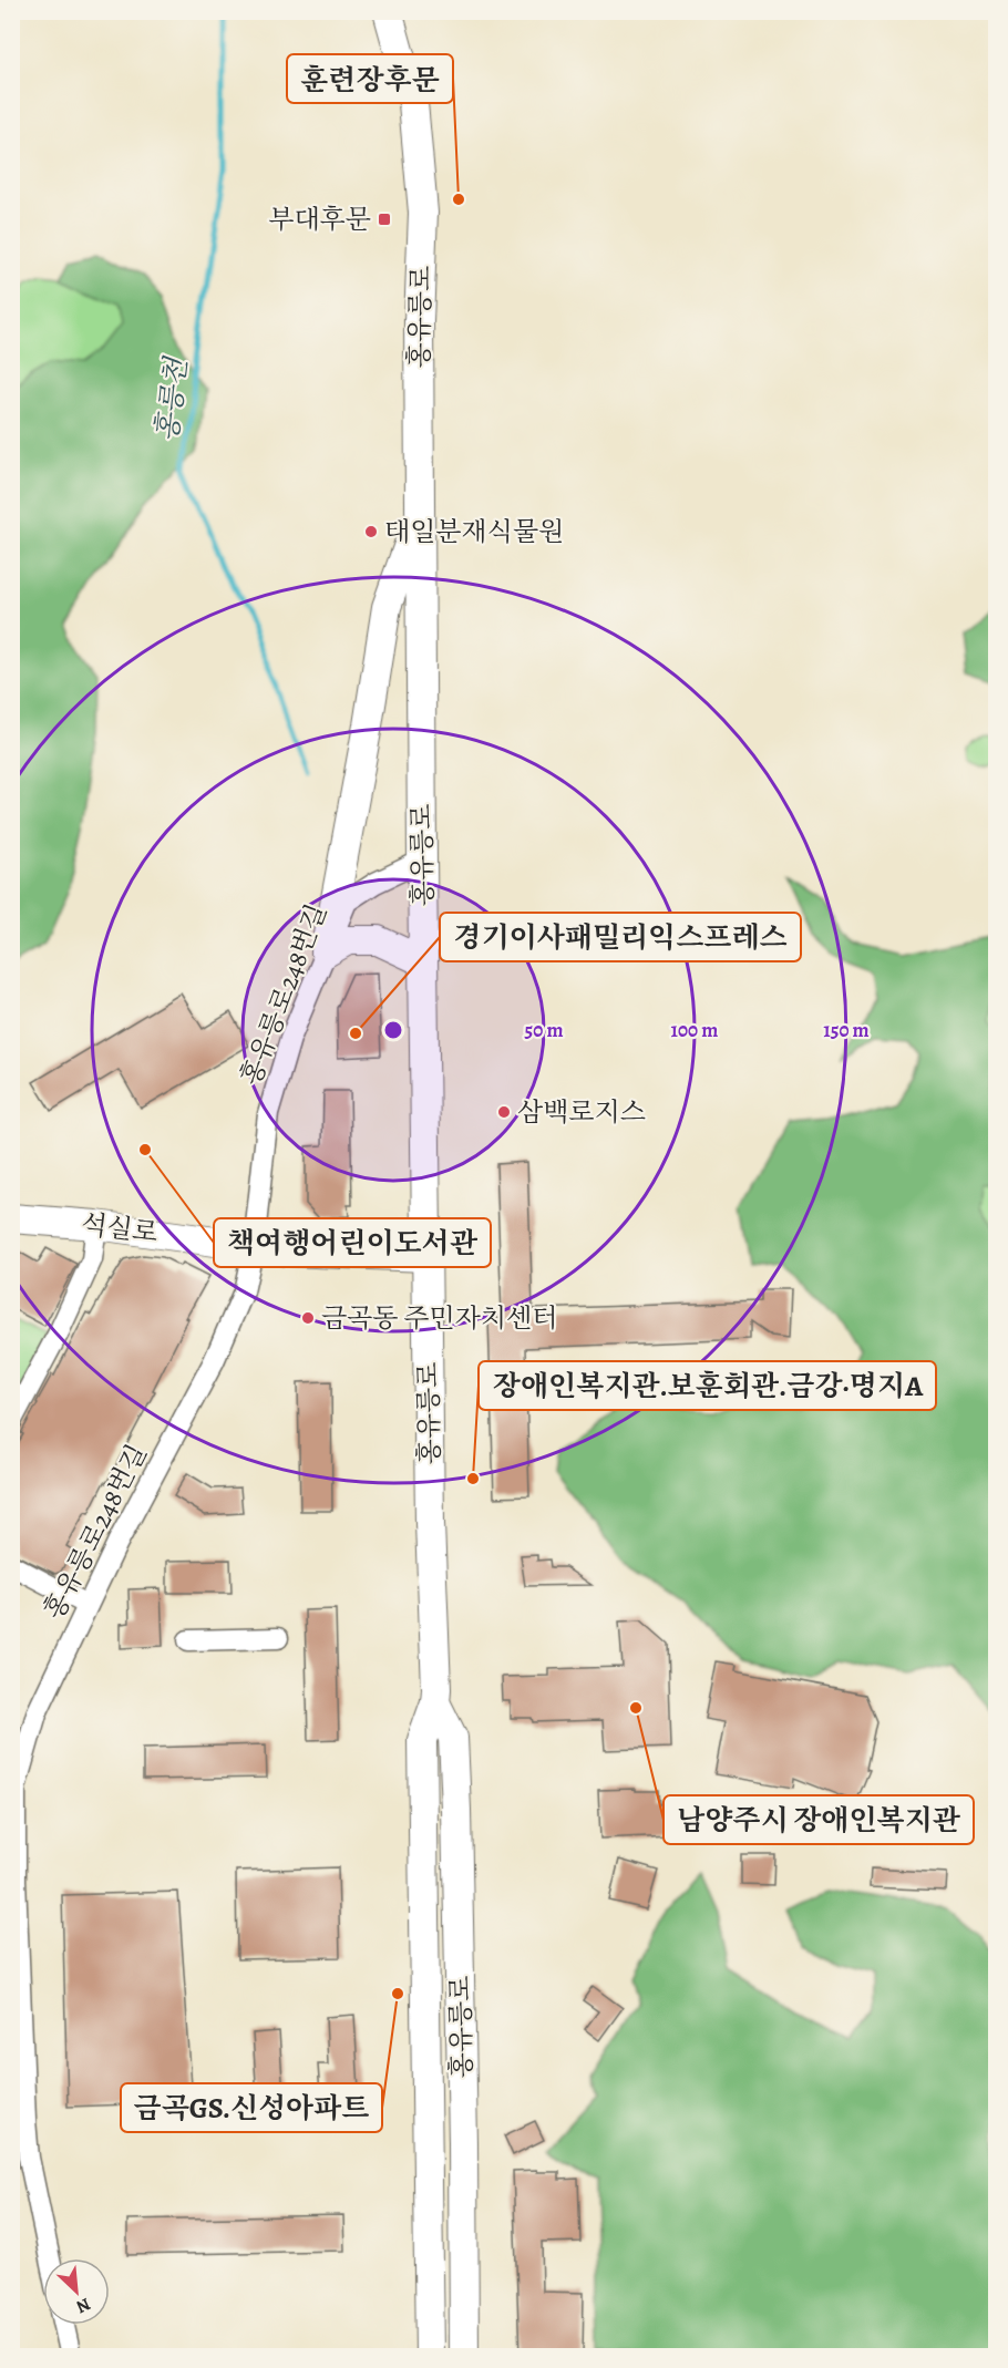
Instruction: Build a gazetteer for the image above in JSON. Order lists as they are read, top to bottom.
{
  "streets": {
    "street": ["홍유릉로", "홍유릉로248번길", "석실로"]
  },
  "crossings": [
    ["홍유릉로", "홍유릉로248번길"],
    ["홍유릉로", "석실로"],
    ["홍유릉로248번길", "석실로"]
  ],
  "water": ["홍릉천"],
  "places": {
    "other": [
      "훈련장후문",
      "태일분재식물원",
      "경기이사패밀리익스프레스",
      "삼백로지스",
      "책여행어린이도서관",
      "금곡동 주민자치센터",
      "장애인복지관.보훈회관.금강·명지A",
      "남양주시 장애인복지관",
      "금곡GS.신성아파트"
    ],
    "transit": ["부대후문"]
  },
  "north": "bottom right",
  "rings": ["50 m", "100 m", "150 m"]
}
